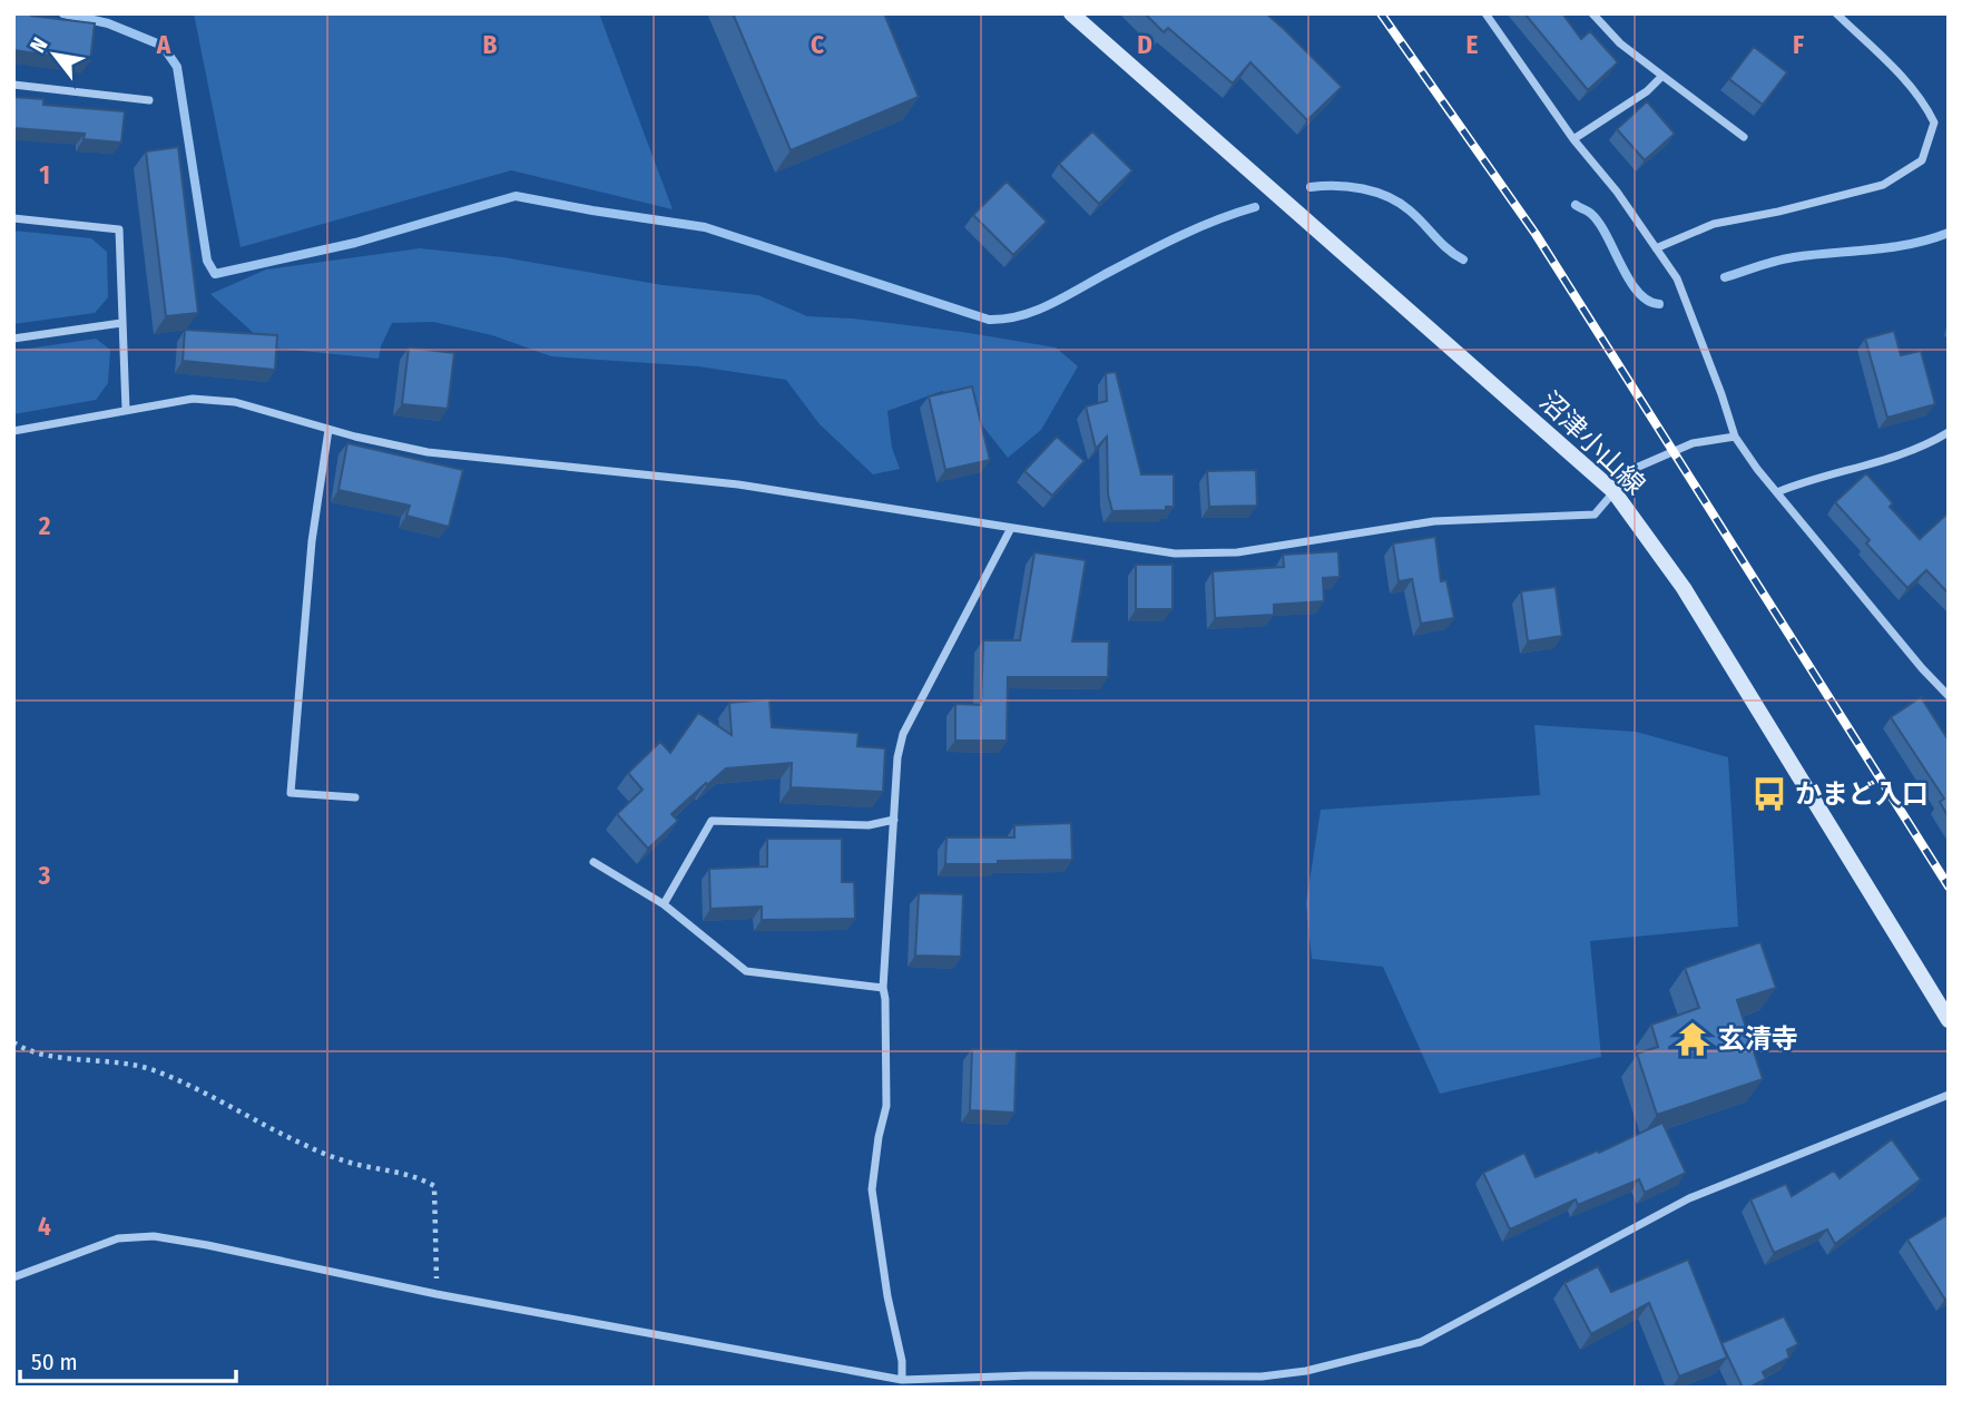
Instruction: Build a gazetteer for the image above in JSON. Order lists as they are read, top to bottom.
{
  "streets": {
    "main road": ["沼津小山線"]
  },
  "places": {
    "bus stop": ["かまど入口"],
    "temple": ["玄清寺"]
  },
  "scale_bar": "50 m",
  "north": "top left",
  "grid": {
    "columns": [
      "A",
      "B",
      "C",
      "D",
      "E",
      "F"
    ],
    "rows": [
      "1",
      "2",
      "3",
      "4"
    ]
  }
}
